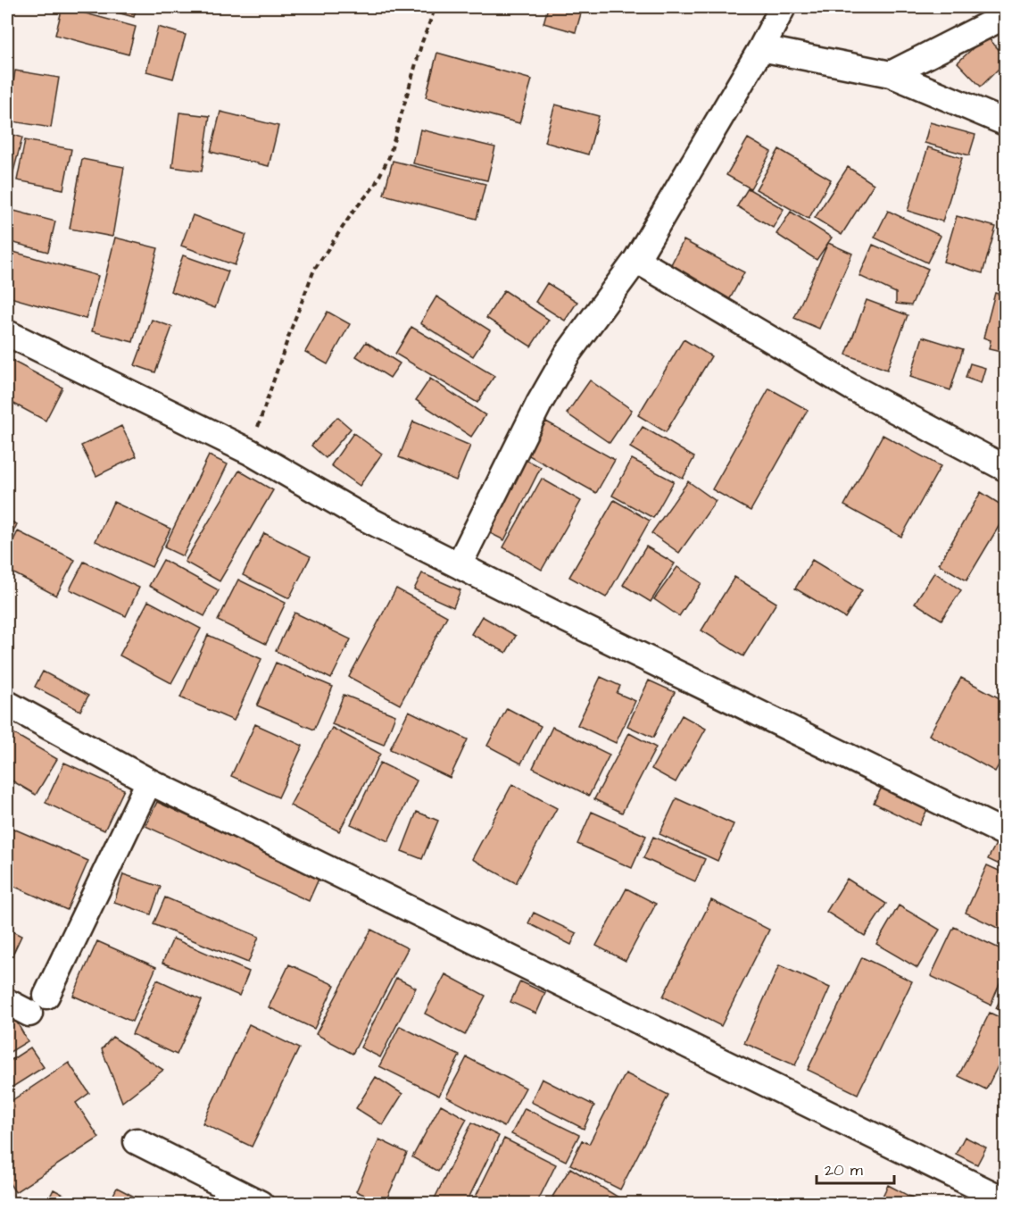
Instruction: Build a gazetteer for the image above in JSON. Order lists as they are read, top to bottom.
{
  "scale_bar": "20 m"
}
